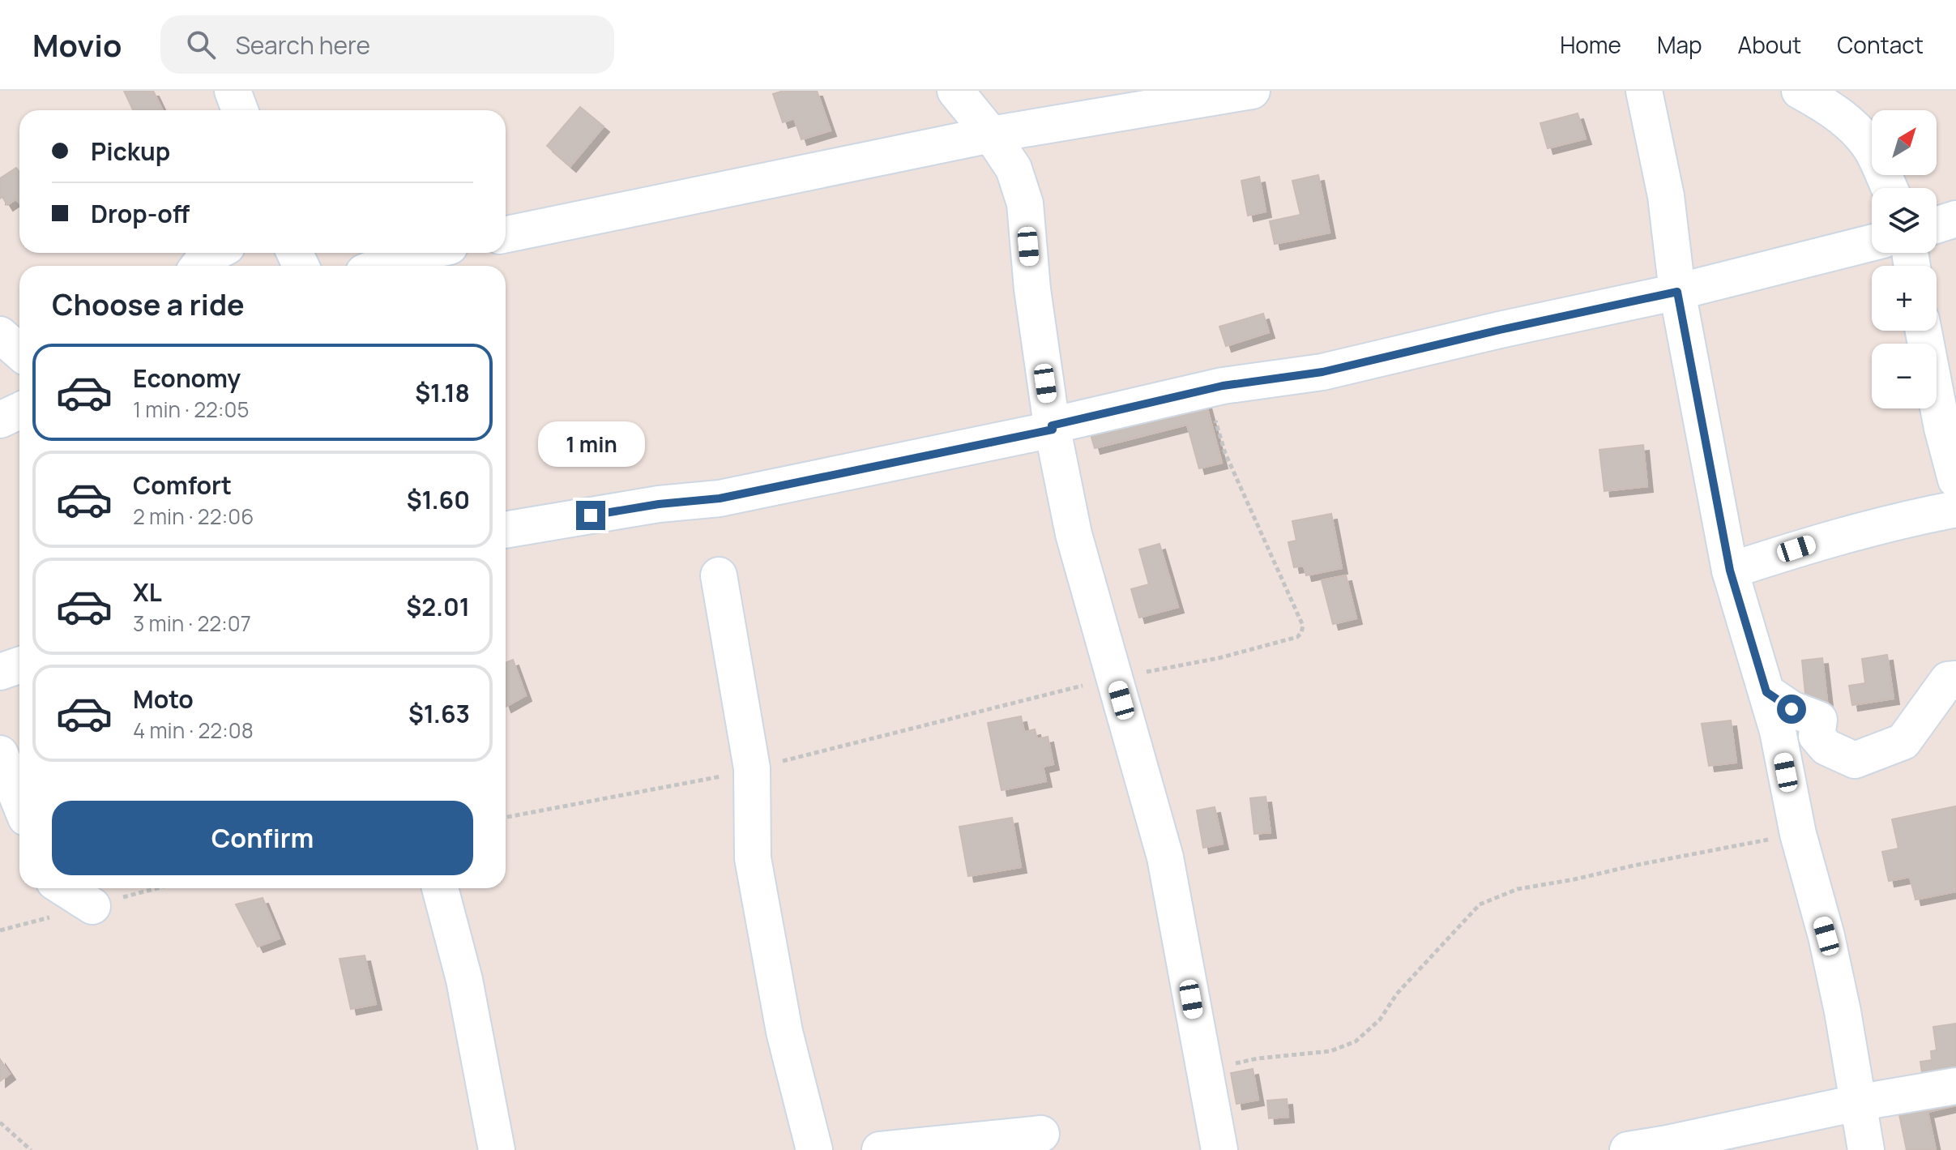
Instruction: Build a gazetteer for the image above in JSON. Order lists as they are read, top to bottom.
{
  "north": "top right",
  "page": {
    "header": "Movio",
    "search": "Search here",
    "nav": [
      "Home",
      "Map",
      "About",
      "Contact"
    ],
    "map_buttons": ["+", "−"],
    "banner": ["Pickup", "Drop-off"],
    "heading": "Choose a ride",
    "list": [
      {
        "name": "Economy",
        "note": "1 min · 22:05",
        "value": "$1.18"
      },
      {
        "name": "Comfort",
        "note": "2 min · 22:06",
        "value": "$1.60"
      },
      {
        "name": "XL",
        "note": "3 min · 22:07",
        "value": "$2.01"
      },
      {
        "name": "Moto",
        "note": "4 min · 22:08",
        "value": "$1.63"
      }
    ],
    "bubble": "1 min",
    "buttons": "Confirm"
  }
}
